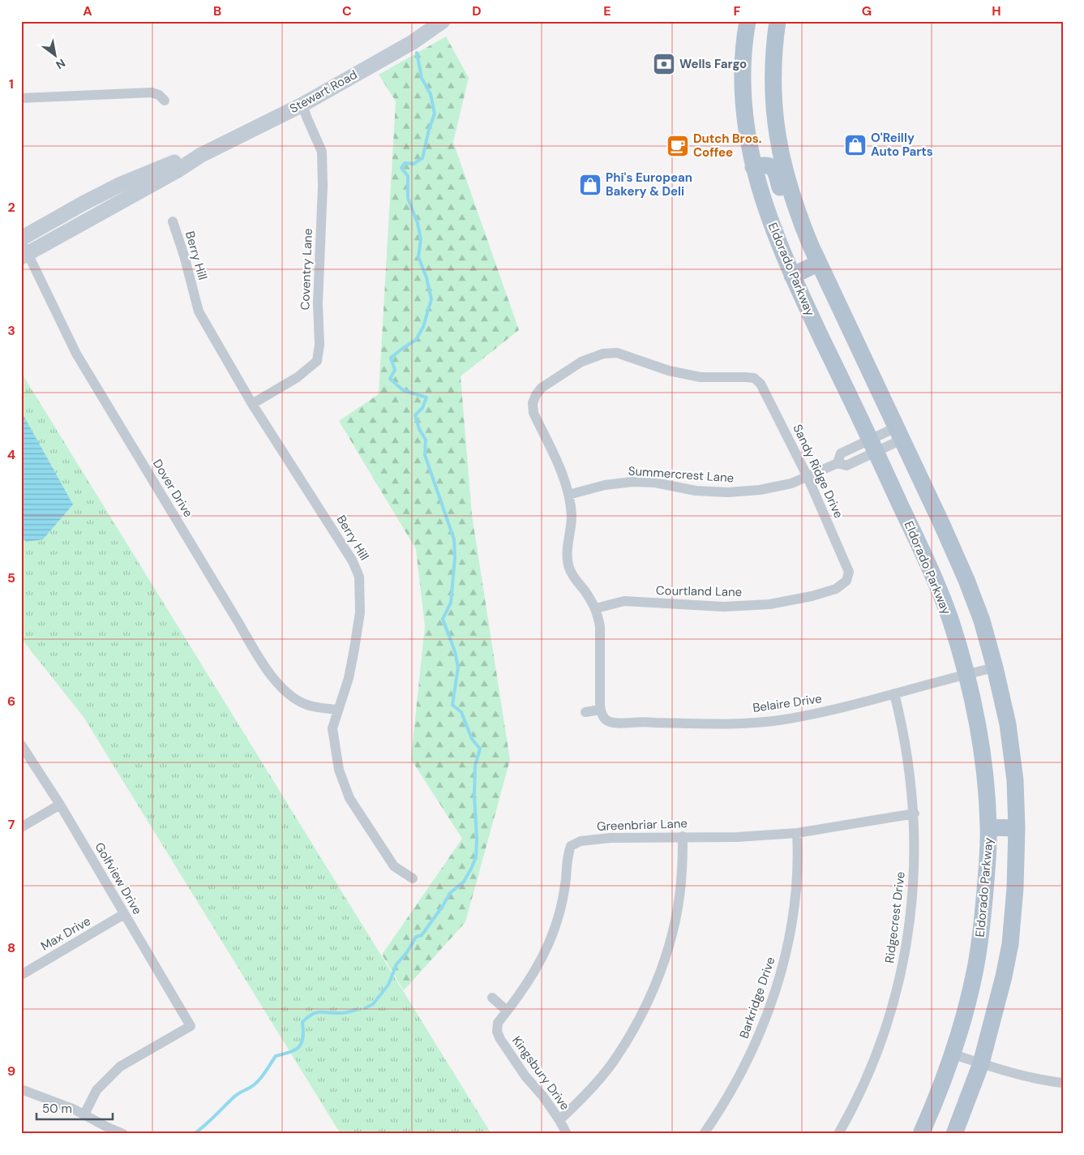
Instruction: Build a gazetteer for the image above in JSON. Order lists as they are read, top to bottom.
{
  "streets": {
    "main road": ["Eldorado Parkway"],
    "street": [
      "Stewart Road",
      "Berry Hill",
      "Coventry Lane",
      "Sandy Ridge Drive",
      "Summercrest Lane",
      "Dover Drive",
      "Courtland Lane",
      "Belaire Drive",
      "Greenbriar Lane",
      "Golfview Drive",
      "Ridgecrest Drive",
      "Max Drive",
      "Barkridge Drive",
      "Kingsbury Drive"
    ]
  },
  "crossings": [
    ["Stewart Road", "Coventry Lane"],
    ["Stewart Road", "Dover Drive"],
    ["Berry Hill", "Coventry Lane"],
    ["Berry Hill", "Dover Drive"],
    ["Eldorado Parkway", "Summercrest Lane"],
    ["Eldorado Parkway", "Belaire Drive"],
    ["Sandy Ridge Drive", "Summercrest Lane"],
    ["Sandy Ridge Drive", "Courtland Lane"],
    ["Belaire Drive", "Ridgecrest Drive"],
    ["Greenbriar Lane", "Ridgecrest Drive"],
    ["Greenbriar Lane", "Barkridge Drive"],
    ["Greenbriar Lane", "Kingsbury Drive"],
    ["Golfview Drive", "Max Drive"]
  ],
  "places": {
    "bank": ["Wells Fargo"],
    "shop": ["O'Reilly Auto Parts", "Phi's European Bakery & Deli"],
    "cafe": ["Dutch Bros. Coffee"]
  },
  "scale_bar": "50 m",
  "north": "bottom right",
  "grid": {
    "columns": [
      "A",
      "B",
      "C",
      "D",
      "E",
      "F",
      "G",
      "H"
    ],
    "rows": [
      "1",
      "2",
      "3",
      "4",
      "5",
      "6",
      "7",
      "8",
      "9"
    ]
  }
}
